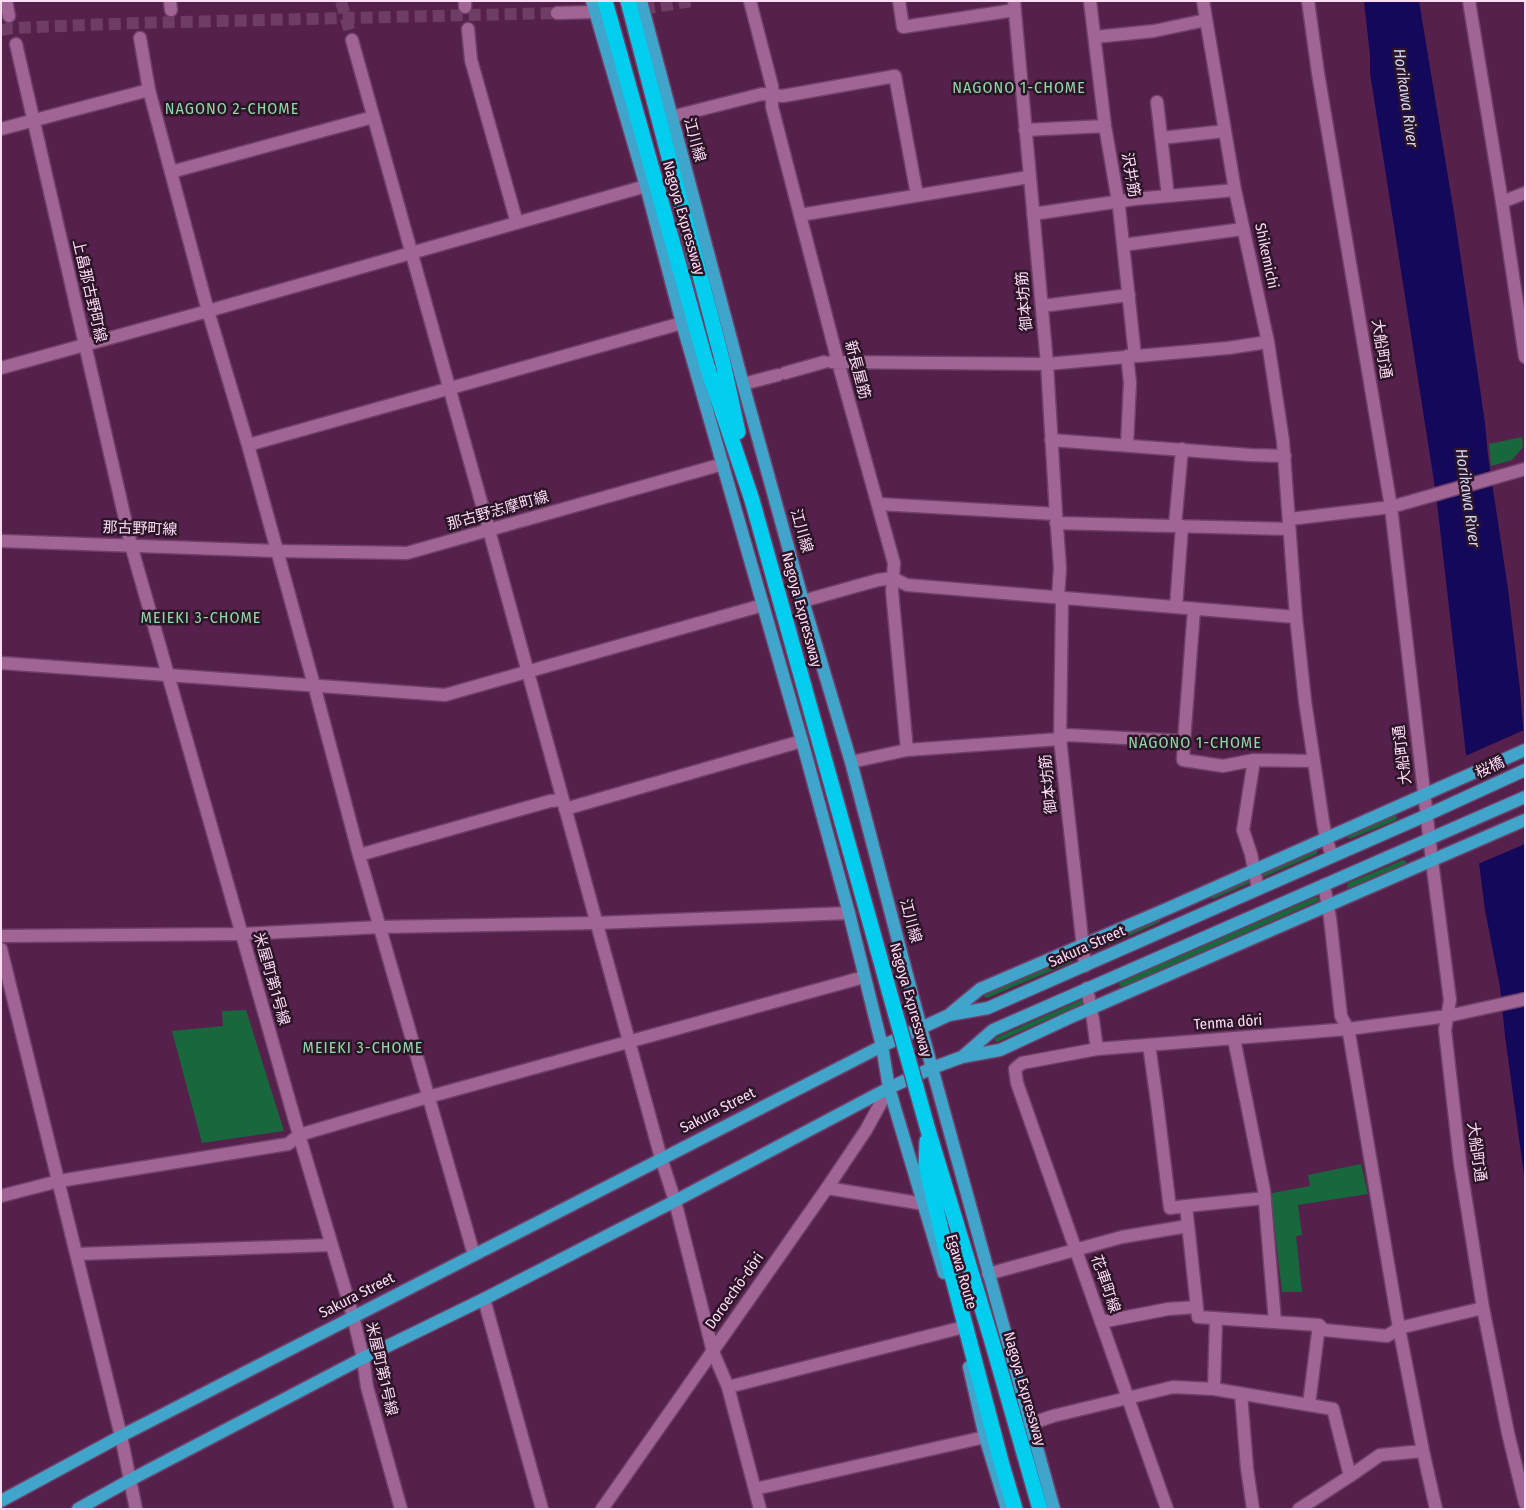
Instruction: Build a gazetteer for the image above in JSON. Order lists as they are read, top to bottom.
{
  "streets": {
    "highway": ["Nagoya Expressway"],
    "main road": [
      "江川線",
      "桜橋",
      "Sakura Street",
      "Egawa Route"
    ],
    "street": [
      "沢井筋",
      "Shikemichi",
      "上畠那古野町線",
      "御本坊筋",
      "大船町通",
      "新長屋筋",
      "那古野志摩町線",
      "那古野町線",
      "米屋町第1号線",
      "Tenma dōri",
      "花車町線",
      "Doroechō-dōri"
    ]
  },
  "crossings": [
    ["江川線", "Sakura Street"],
    ["江川線", "Egawa Route"],
    ["Shikemichi", "Sakura Street"],
    ["上畠那古野町線", "那古野町線"],
    ["上畠那古野町線", "米屋町第1号線"],
    ["御本坊筋", "Sakura Street"],
    ["大船町通", "Sakura Street"],
    ["大船町通", "Tenma dōri"],
    ["那古野志摩町線", "那古野町線"],
    ["那古野町線", "米屋町第1号線"],
    ["桜橋", "Sakura Street"],
    ["Sakura Street", "米屋町第1号線"],
    ["Sakura Street", "Egawa Route"],
    ["Tenma dōri", "花車町線"],
    ["Egawa Route", "Doroechō-dōri"]
  ],
  "districts": [
    "NAGONO 1-CHOME",
    "NAGONO 2-CHOME",
    "MEIEKI 3-CHOME",
    "NAGONO 1-CHOME",
    "MEIEKI 3-CHOME"
  ],
  "water": ["Horikawa River"]
}
